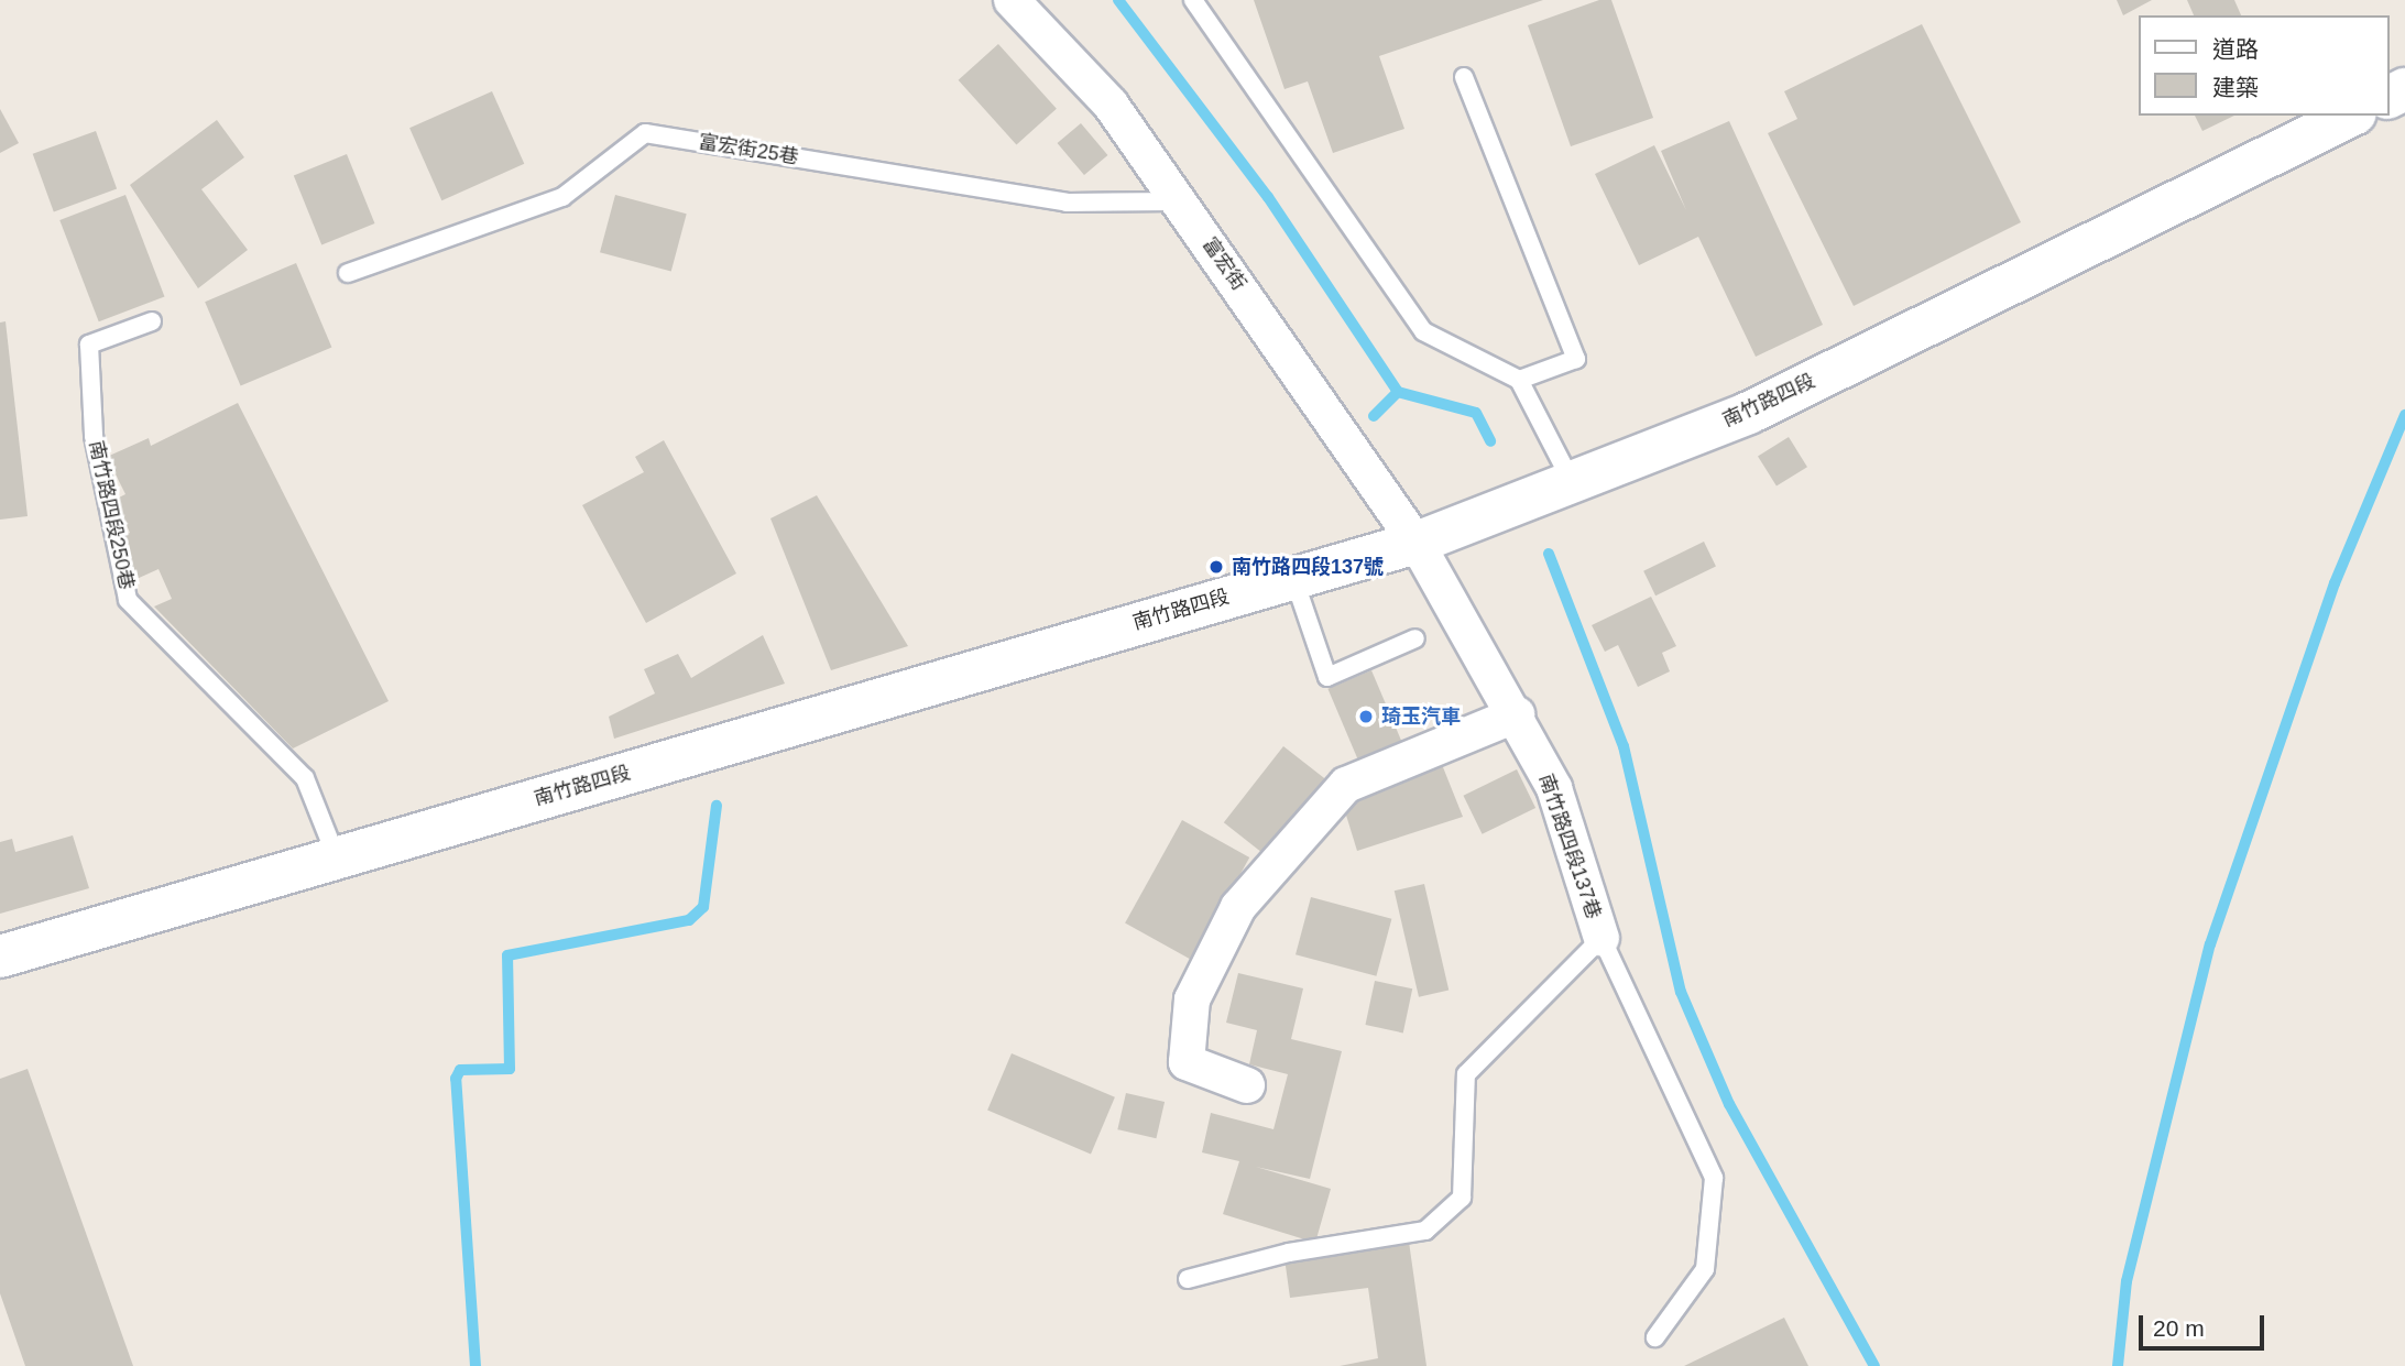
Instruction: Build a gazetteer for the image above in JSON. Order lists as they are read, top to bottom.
{
  "streets": {
    "street": ["富宏街", "南竹路四段", "南竹路四段137巷"],
    "lane": ["富宏街25巷", "南竹路四段250巷"]
  },
  "crossings": [
    ["富宏街25巷", "富宏街"],
    ["富宏街", "南竹路四段"],
    ["富宏街", "南竹路四段137巷"],
    ["南竹路四段", "南竹路四段250巷"],
    ["南竹路四段", "南竹路四段137巷"]
  ],
  "places": ["南竹路四段137號", "琦玉汽車"],
  "legend": ["道路", "建築"],
  "scale_bar": "20 m"
}
